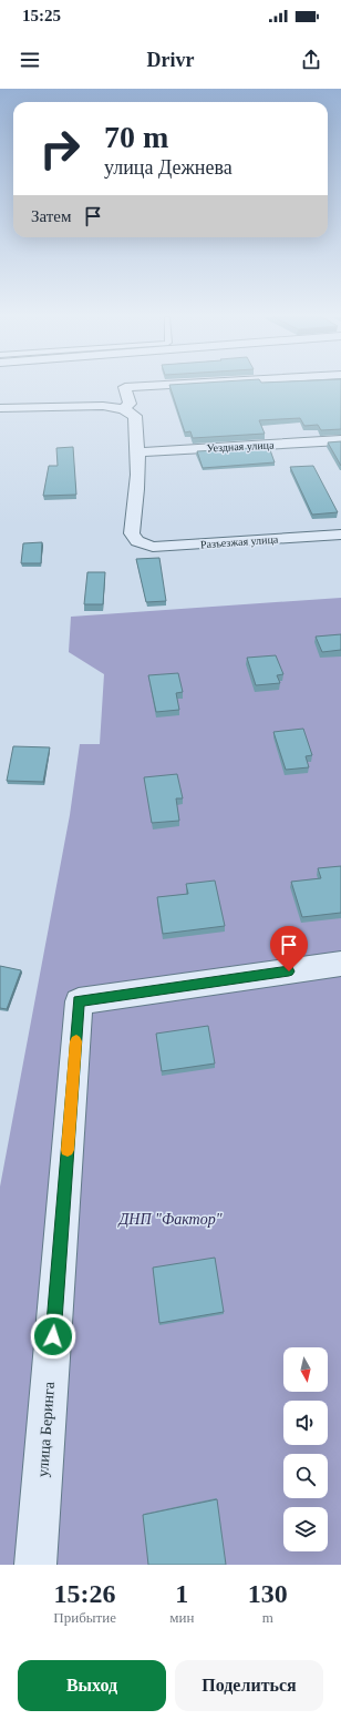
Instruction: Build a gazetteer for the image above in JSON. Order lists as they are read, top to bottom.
{
  "streets": {
    "street": ["Уездная улица", "Разъезжая улица", "улица Беринга"]
  },
  "crossings": [
    ["Уездная улица", "Разъезжая улица"]
  ],
  "parks": ["ДНП \"Фактор\""],
  "north": "bottom",
  "page": {
    "status": "15:25",
    "header": "Drivr",
    "turn": ["70 m", "улица Дежнева"],
    "then": "Затем",
    "eta": [
      "15:26",
      "Прибытие",
      "1",
      "мин",
      "130",
      "m"
    ],
    "buttons": ["Выход", "Поделиться"]
  }
}
